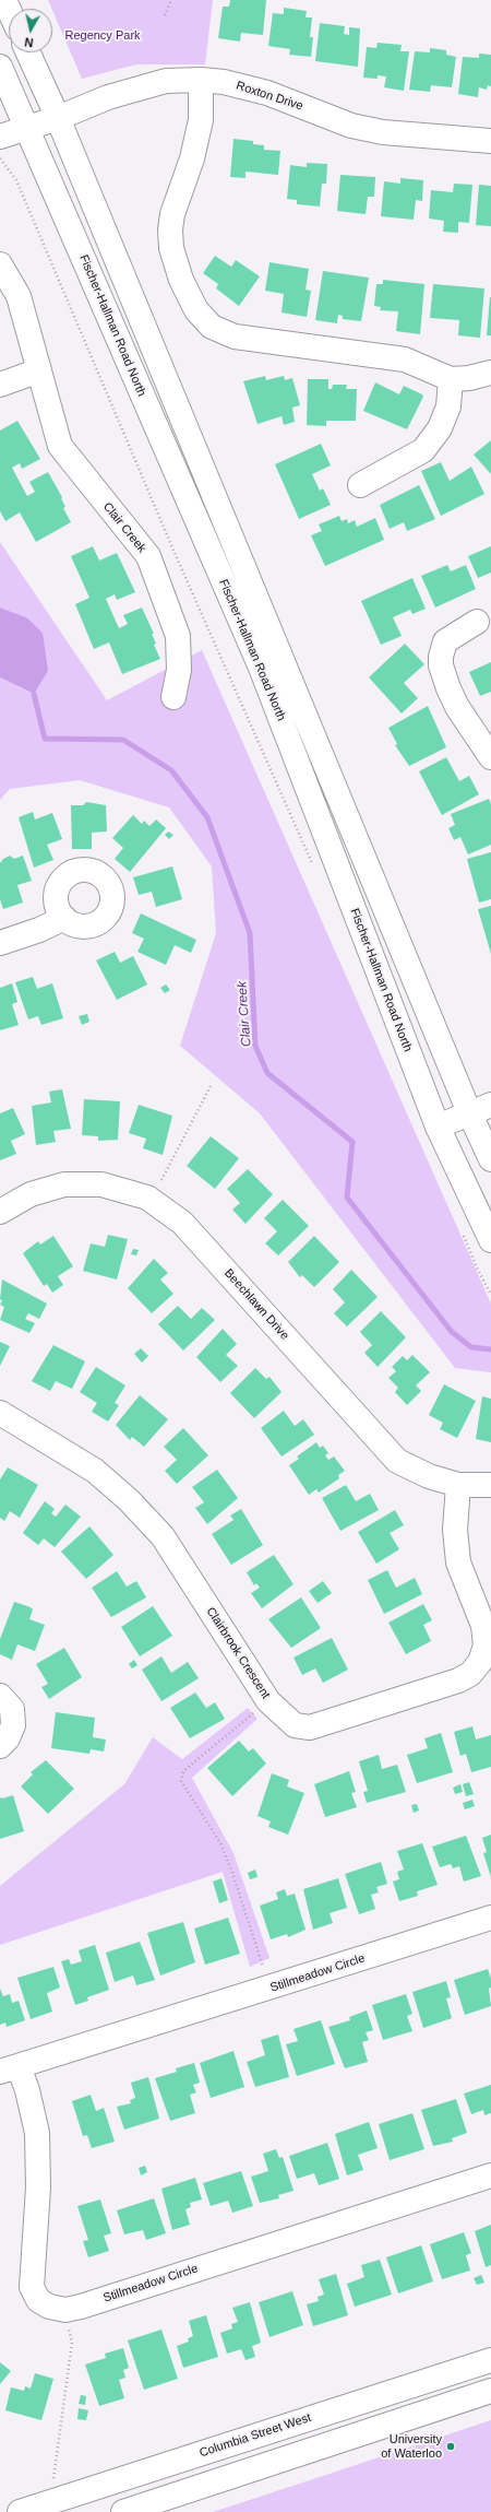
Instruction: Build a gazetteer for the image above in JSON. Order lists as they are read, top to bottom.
{
  "streets": {
    "main road": [
      "Roxton Drive",
      "Fischer-Hallman Road North",
      "Clair Creek",
      "Beechlawn Drive",
      "Clairbrook Crescent",
      "Stillmeadow Circle",
      "Columbia Street West"
    ]
  },
  "crossings": [
    ["Roxton Drive", "Fischer-Hallman Road North"],
    ["Beechlawn Drive", "Clairbrook Crescent"]
  ],
  "water": ["Clair Creek"],
  "parks": ["Regency Park"],
  "places": ["University of Waterloo"],
  "north": "bottom"
}
